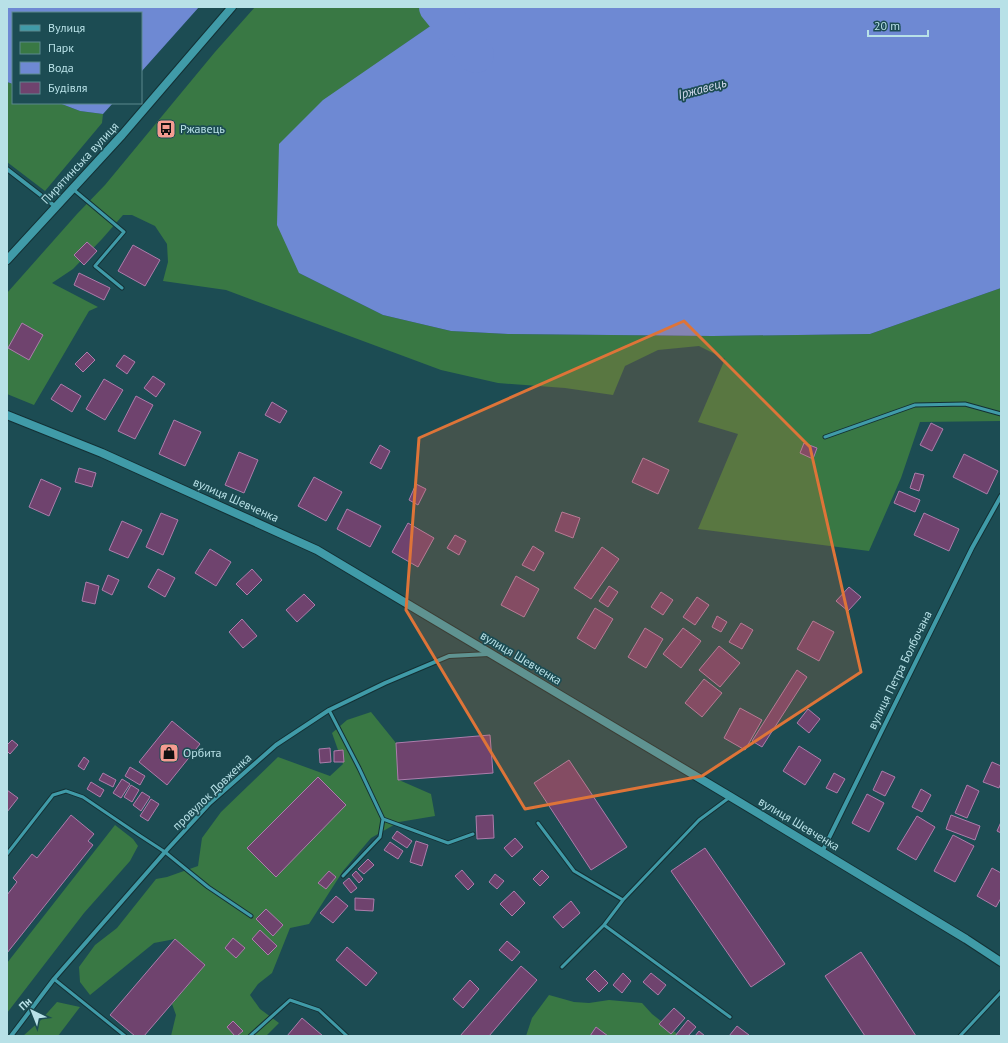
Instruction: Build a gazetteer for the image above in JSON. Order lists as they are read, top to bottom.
{
  "streets": {
    "street": [
      "Пирятинська вулиця",
      "вулиця Шевченка",
      "вулиця Петра Болбочана",
      "провулок Довженка"
    ]
  },
  "crossings": [
    ["вулиця Шевченка", "вулиця Петра Болбочана"],
    ["вулиця Шевченка", "провулок Довженка"]
  ],
  "water": ["Іржавець"],
  "places": {
    "bus stop": ["Ржавець"],
    "shop": ["Орбита"]
  },
  "legend": [
    "Вулиця",
    "Парк",
    "Вода",
    "Будівля"
  ],
  "scale_bar": "20 m",
  "north": "top left"
}
